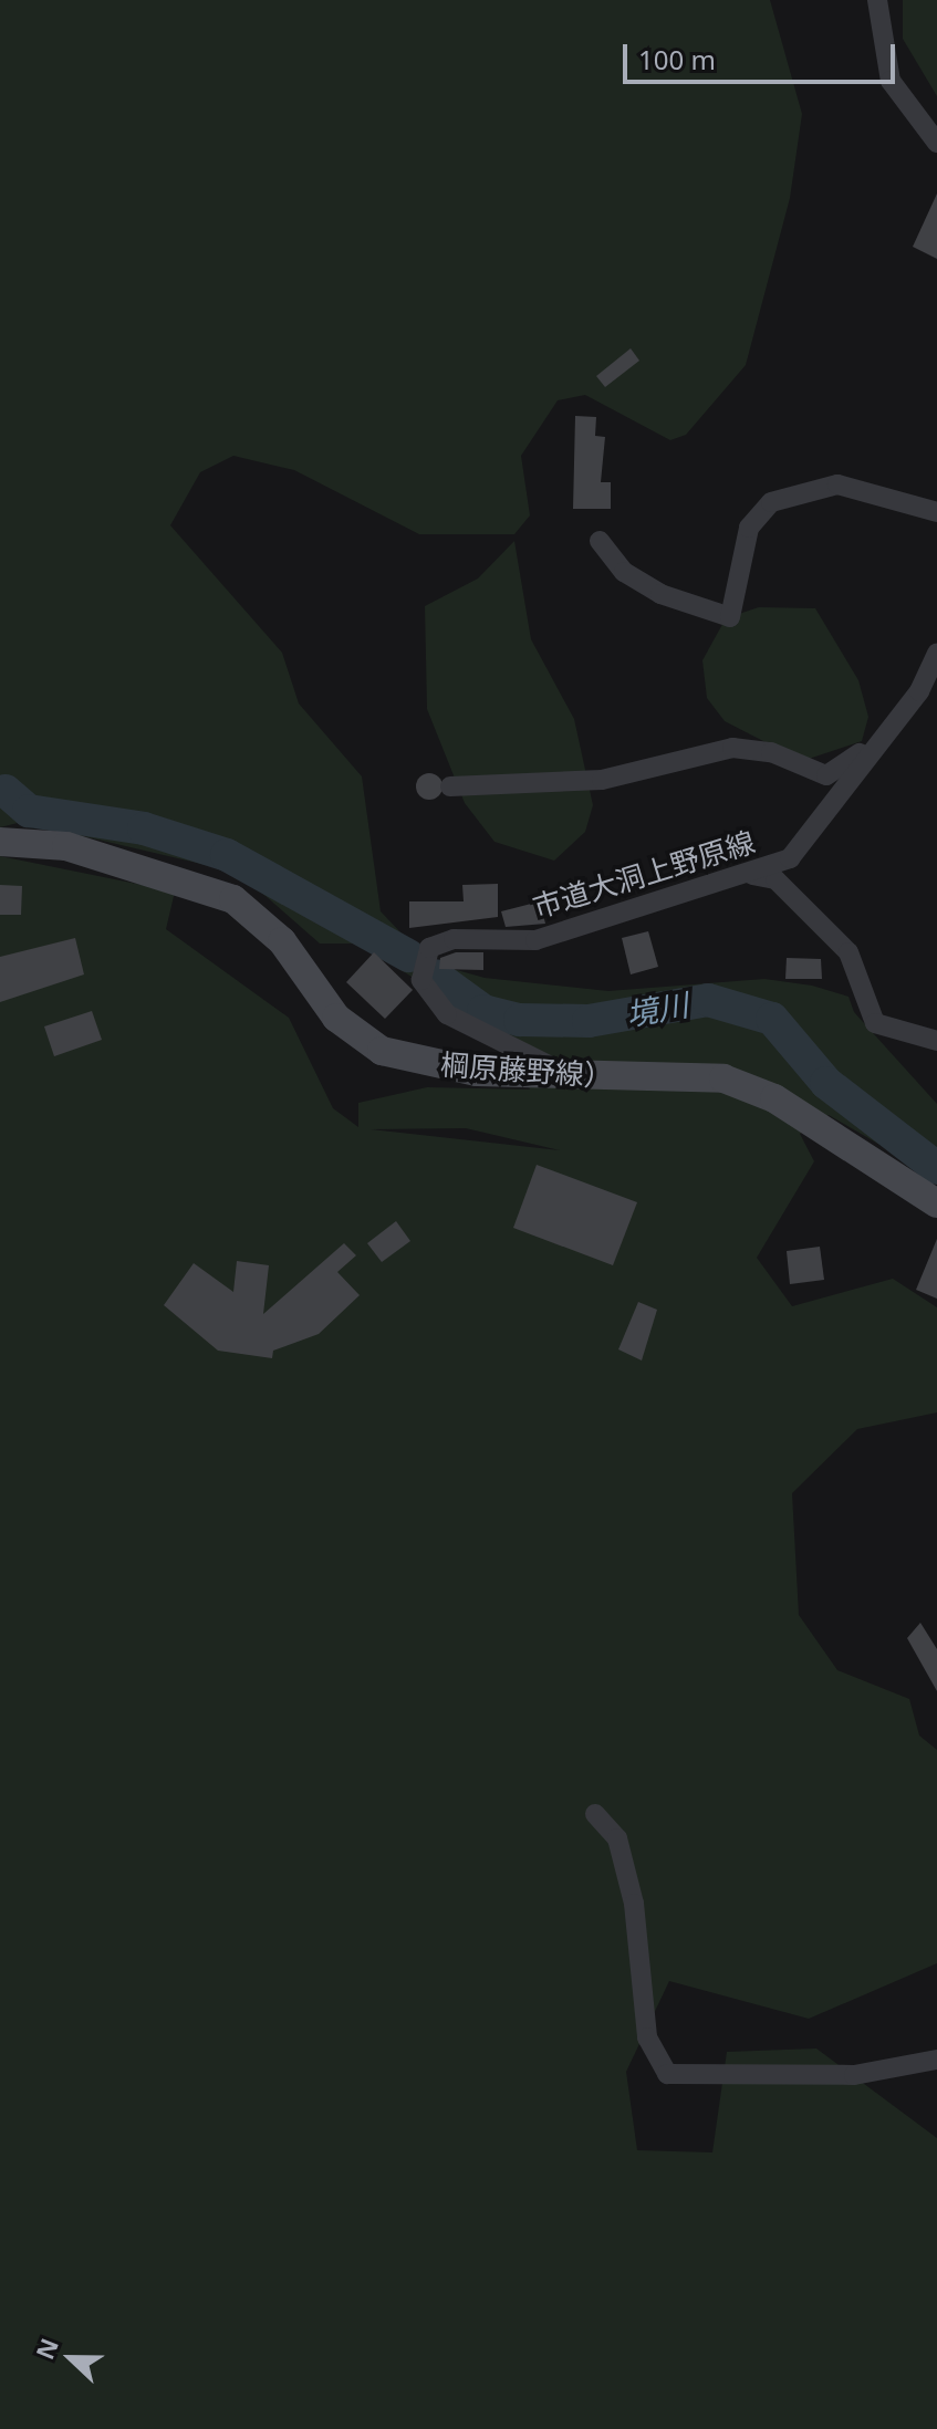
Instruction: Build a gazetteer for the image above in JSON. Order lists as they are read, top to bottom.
{
  "streets": {
    "main road": ["棡原藤野線）"],
    "street": ["市道大洞上野原線"]
  },
  "crossings": [
    ["市道大洞上野原線", "棡原藤野線）"]
  ],
  "water": ["境川"],
  "scale_bar": "100 m",
  "north": "left"
}
